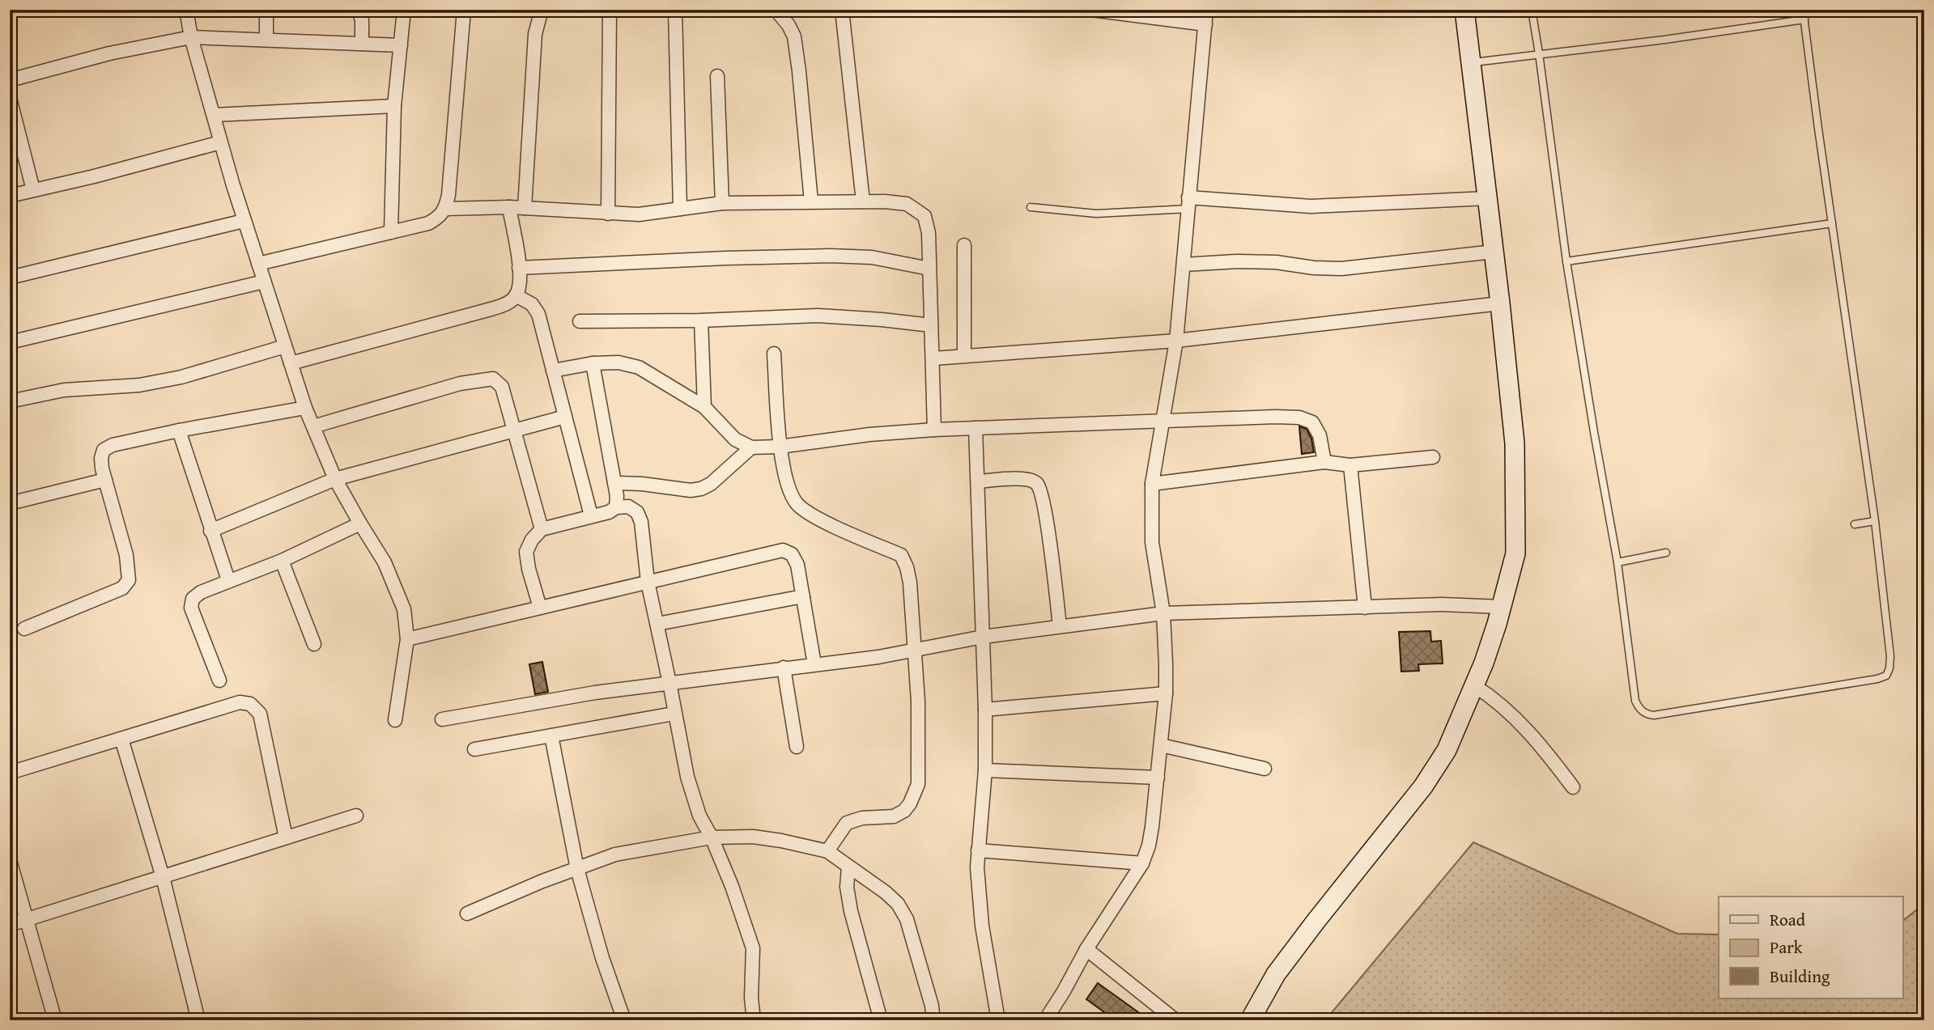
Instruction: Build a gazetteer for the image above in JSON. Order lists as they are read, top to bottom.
{
  "legend": ["Road", "Park", "Building"]
}
